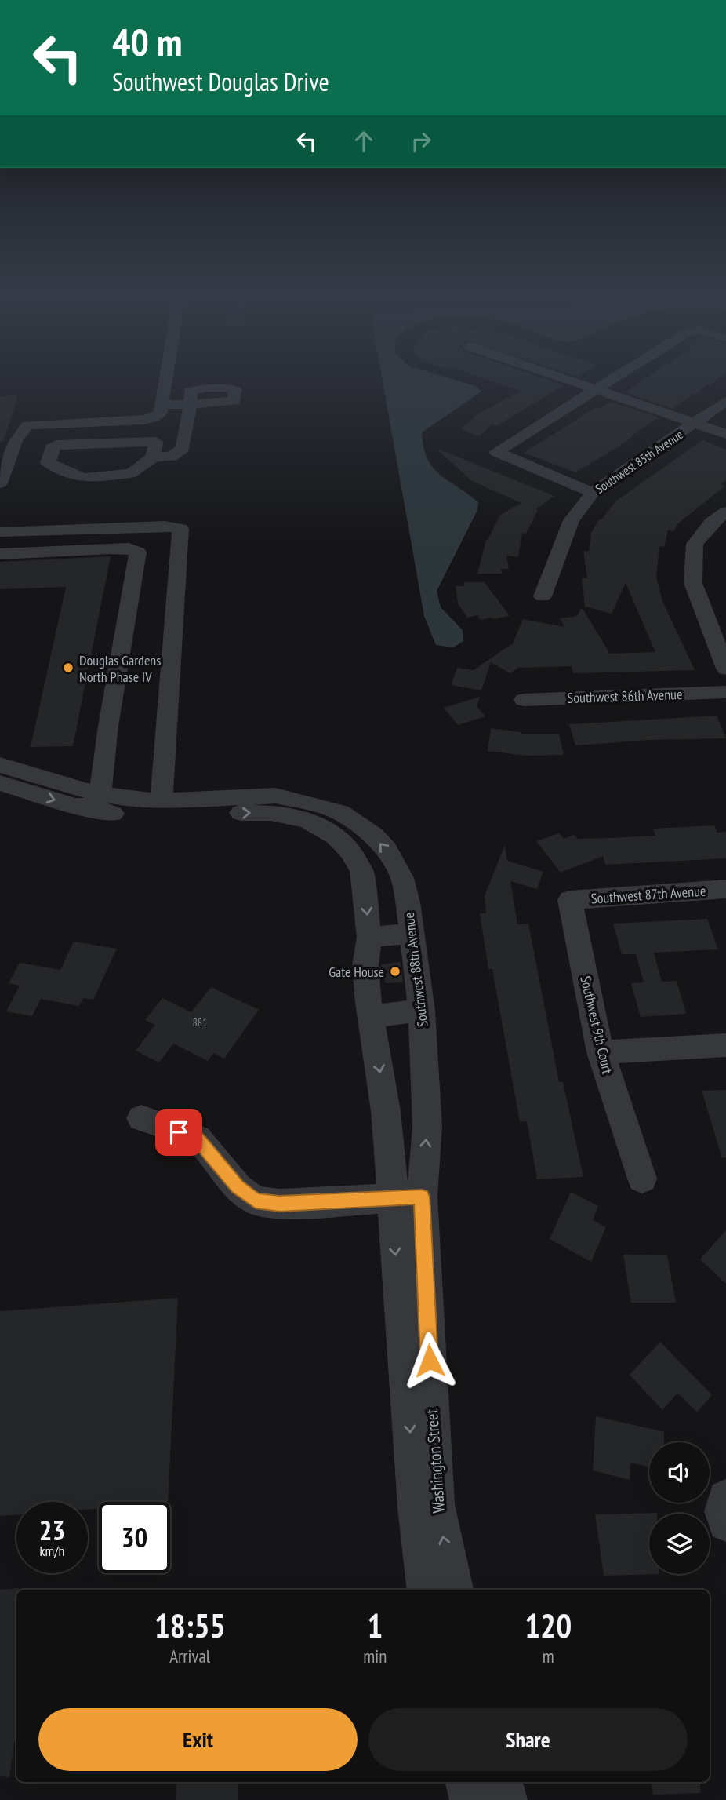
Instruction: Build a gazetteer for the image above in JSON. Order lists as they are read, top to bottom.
{
  "streets": {
    "street": [
      "Southwest 85th Avenue",
      "Southwest 86th Avenue",
      "Southwest 87th Avenue",
      "Southwest 88th Avenue",
      "Southwest 9th Court",
      "Washington Street"
    ]
  },
  "crossings": [
    ["Southwest 87th Avenue", "Southwest 9th Court"],
    ["Southwest 88th Avenue", "Washington Street"]
  ],
  "places": ["Douglas Gardens North Phase IV", "Gate House"],
  "house_numbers": ["881"],
  "page": {
    "turn": ["40 m", "Southwest Douglas Drive"],
    "speed": "23 km/h",
    "limit": "30",
    "eta": [
      "18:55",
      "Arrival",
      "1",
      "min",
      "120",
      "m"
    ],
    "buttons": ["Exit", "Share"]
  }
}
